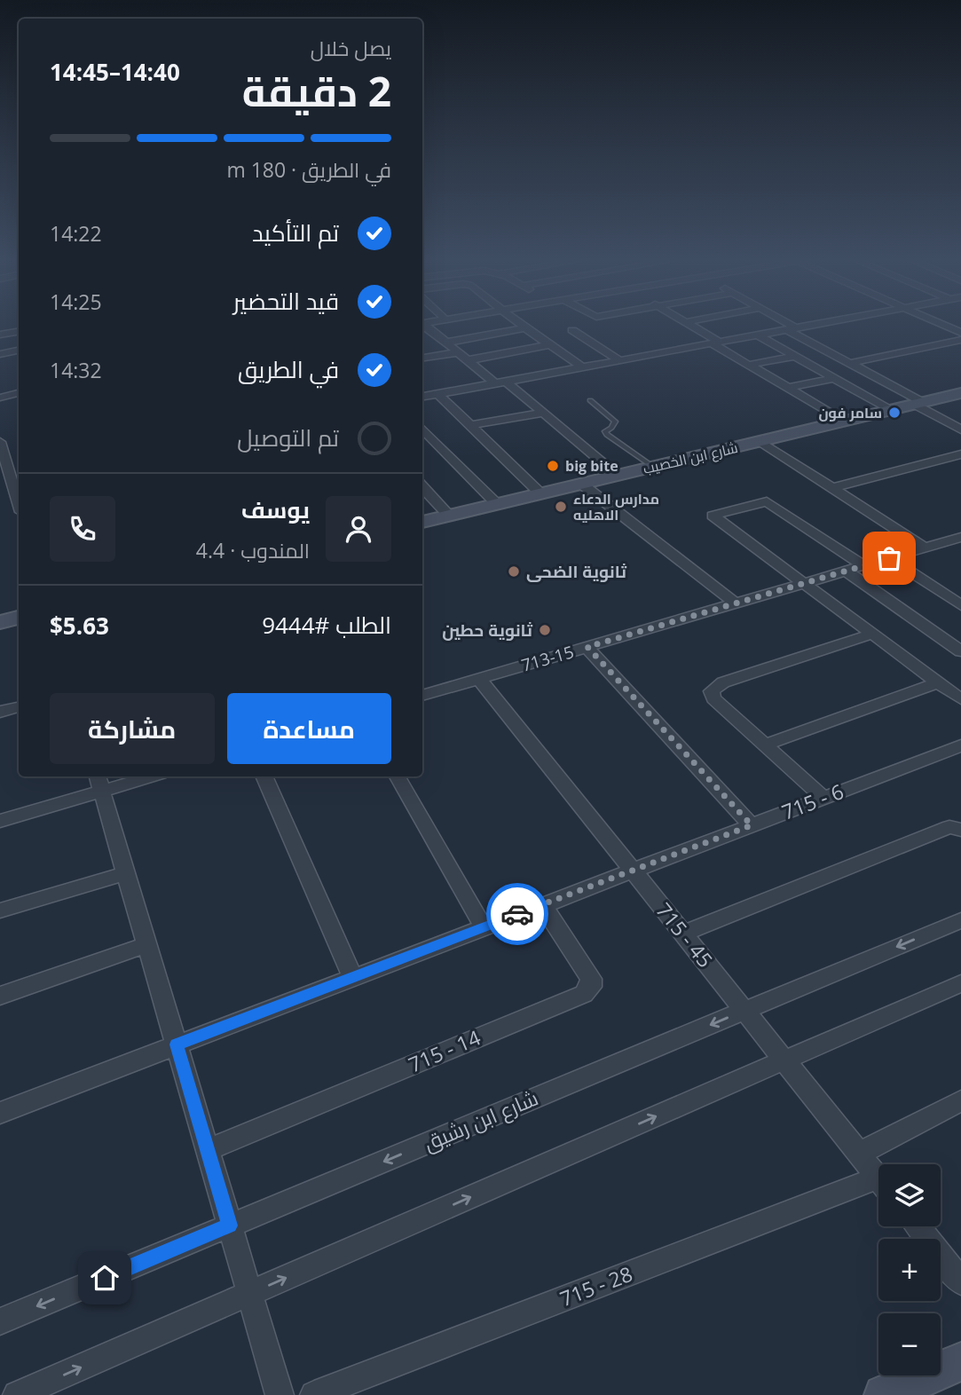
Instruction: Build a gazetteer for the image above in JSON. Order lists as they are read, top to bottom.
{
  "streets": {
    "street": [
      "شارع ابن الخصيب",
      "713-15",
      "715 - 6",
      "715 - 45",
      "715 - 14",
      "شارع ابن رشيق",
      "715 - 28"
    ]
  },
  "crossings": [
    ["713-15", "715 - 45"],
    ["715 - 6", "715 - 45"],
    ["715 - 6", "715 - 14"],
    ["715 - 45", "شارع ابن رشيق"]
  ],
  "places": [
    "سامر فون",
    "big bite",
    "مدارس الدعاء الاهليه",
    "ثانوية الضحى",
    "ثانوية حطين"
  ],
  "page": {
    "heading": ["2 دقيقة", "يصل خلال", "14:40–14:45"],
    "panel": [
      "يوسف",
      "المندوب · 4.4",
      "الطلب #9444",
      "$5.63"
    ],
    "bar": "في الطريق · 180 m",
    "list": [
      ["تم التأكيد", "14:22"],
      ["قيد التحضير", "14:25"],
      ["في الطريق", "14:32"],
      "تم التوصيل"
    ],
    "buttons": ["مساعدة", "مشاركة"],
    "map_buttons": ["+", "−"]
  }
}
